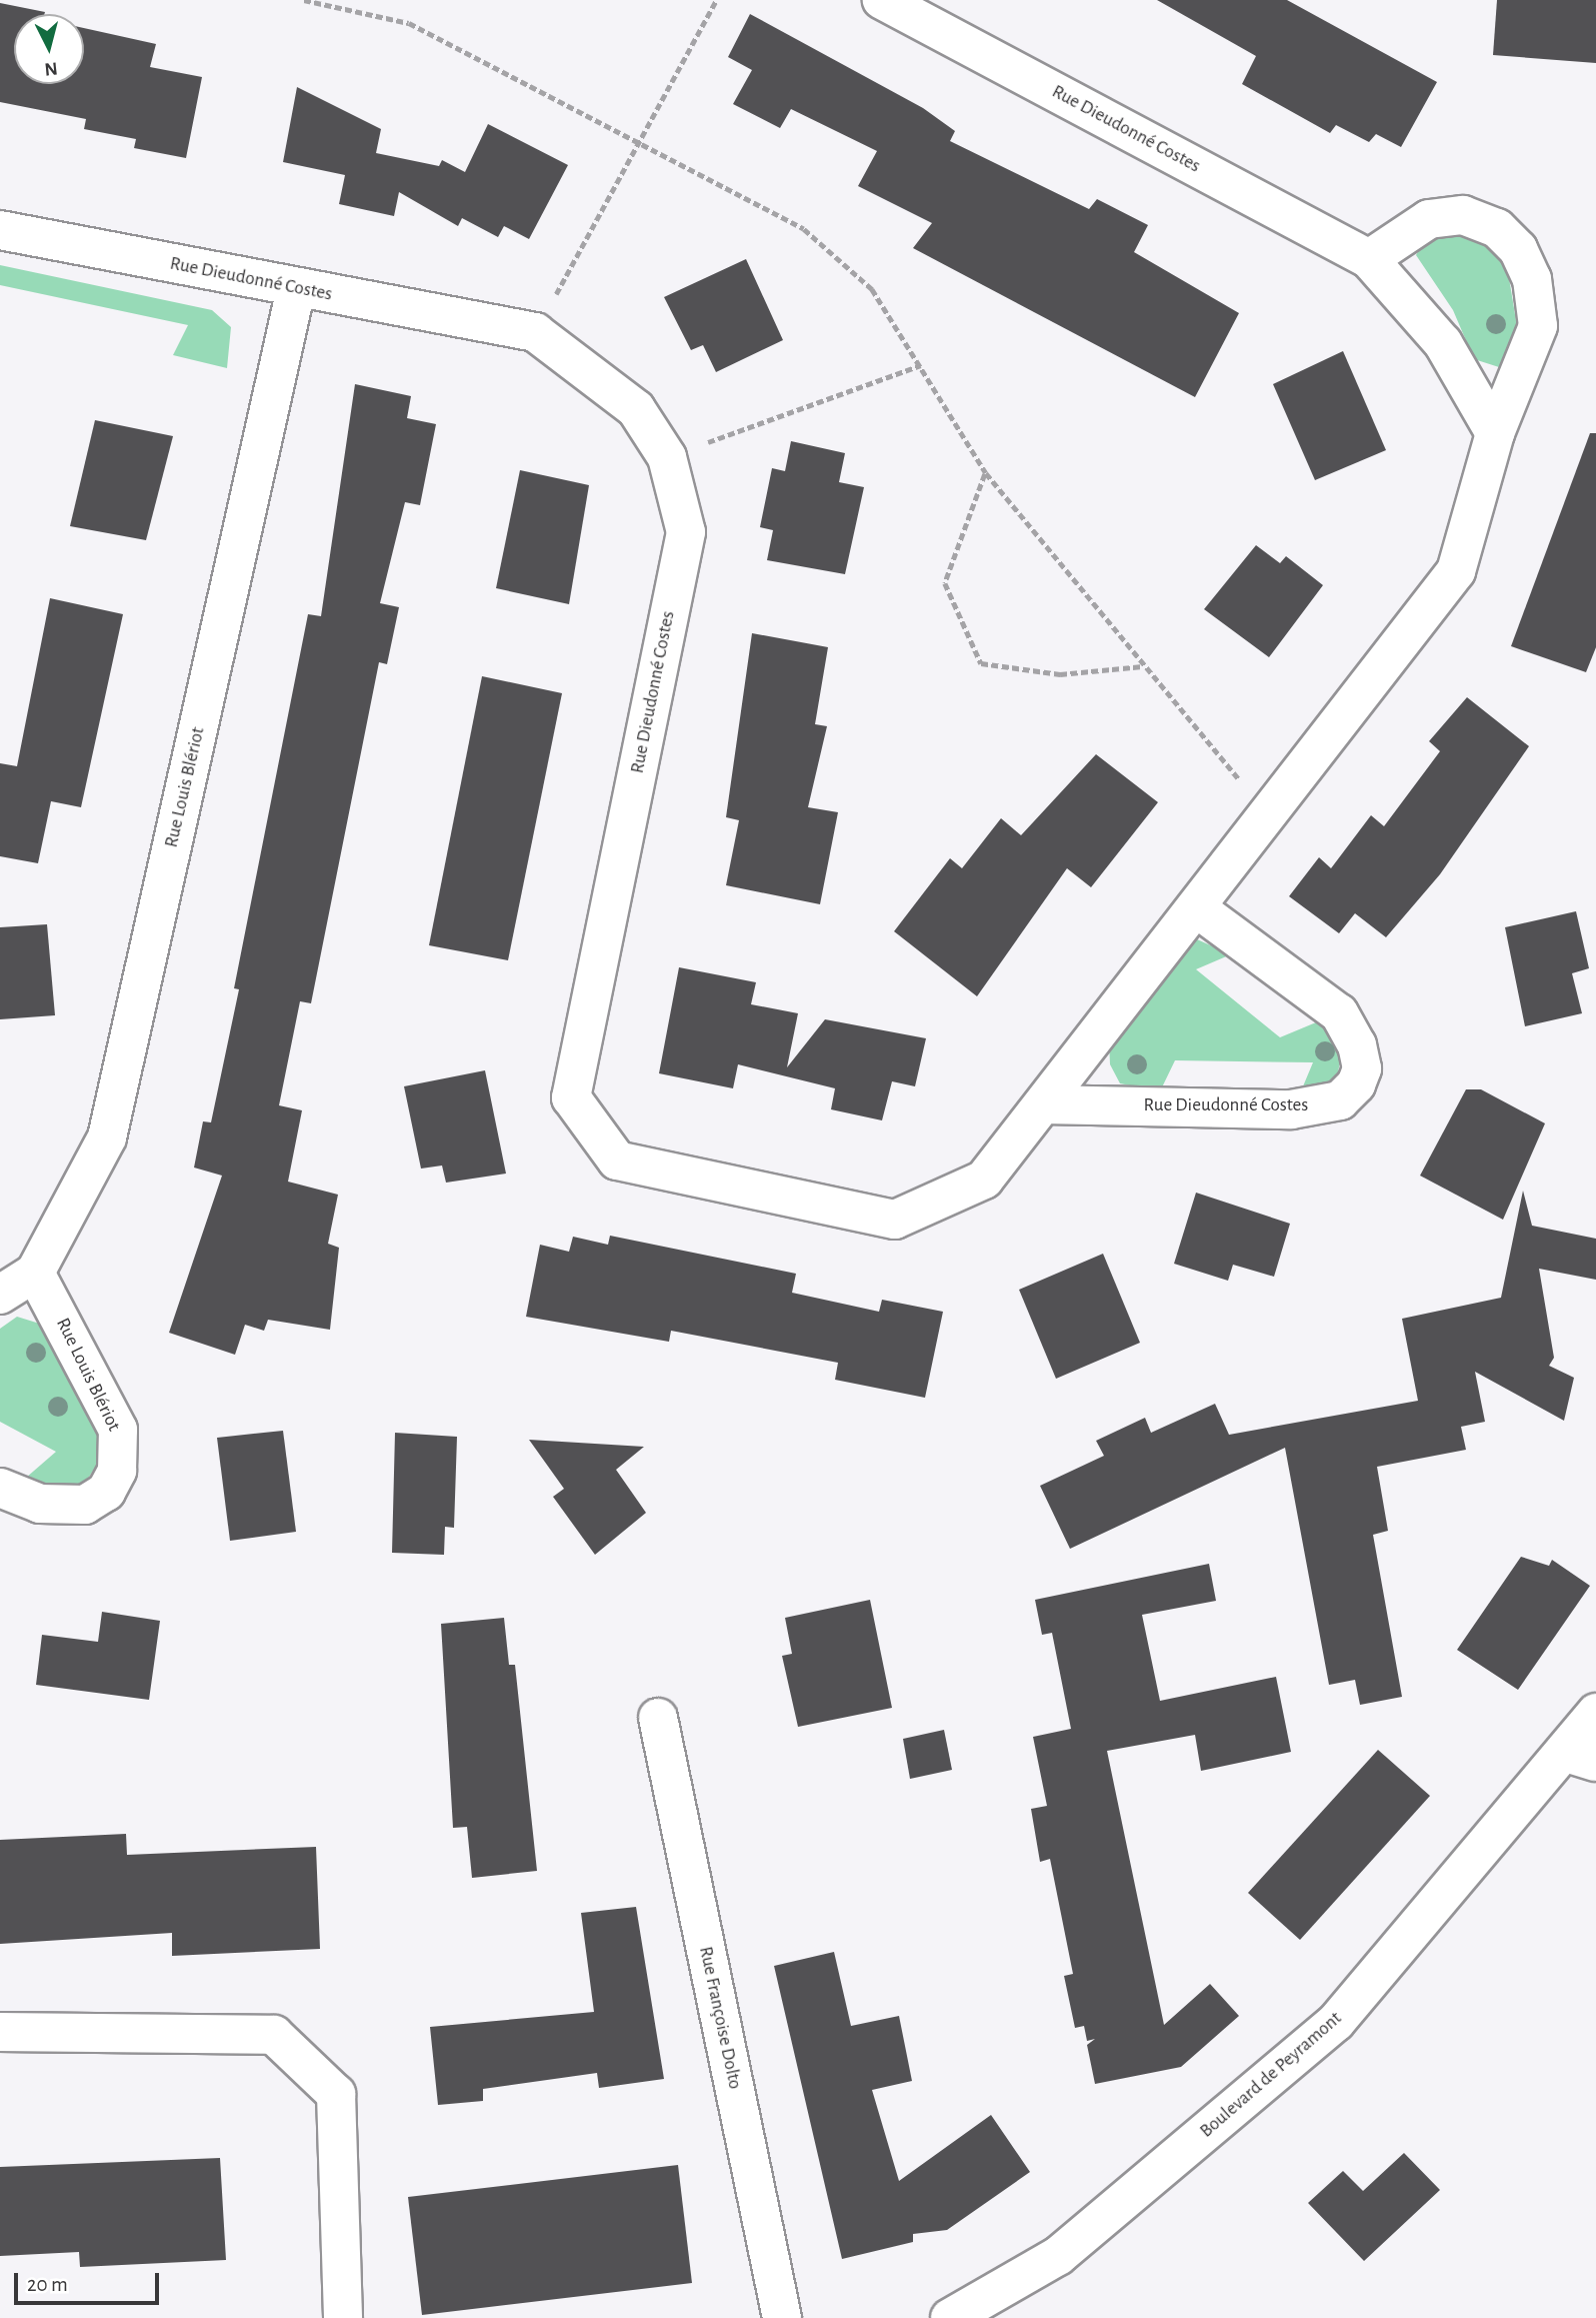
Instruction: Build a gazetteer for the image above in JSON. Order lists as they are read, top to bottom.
{
  "streets": {
    "street": [
      "Rue Dieudonné Costes",
      "Rue Louis Blériot",
      "Rue Françoise Dolto",
      "Boulevard de Peyramont"
    ]
  },
  "crossings": [
    ["Rue Dieudonné Costes", "Rue Louis Blériot"]
  ],
  "scale_bar": "20 m",
  "north": "bottom"
}
